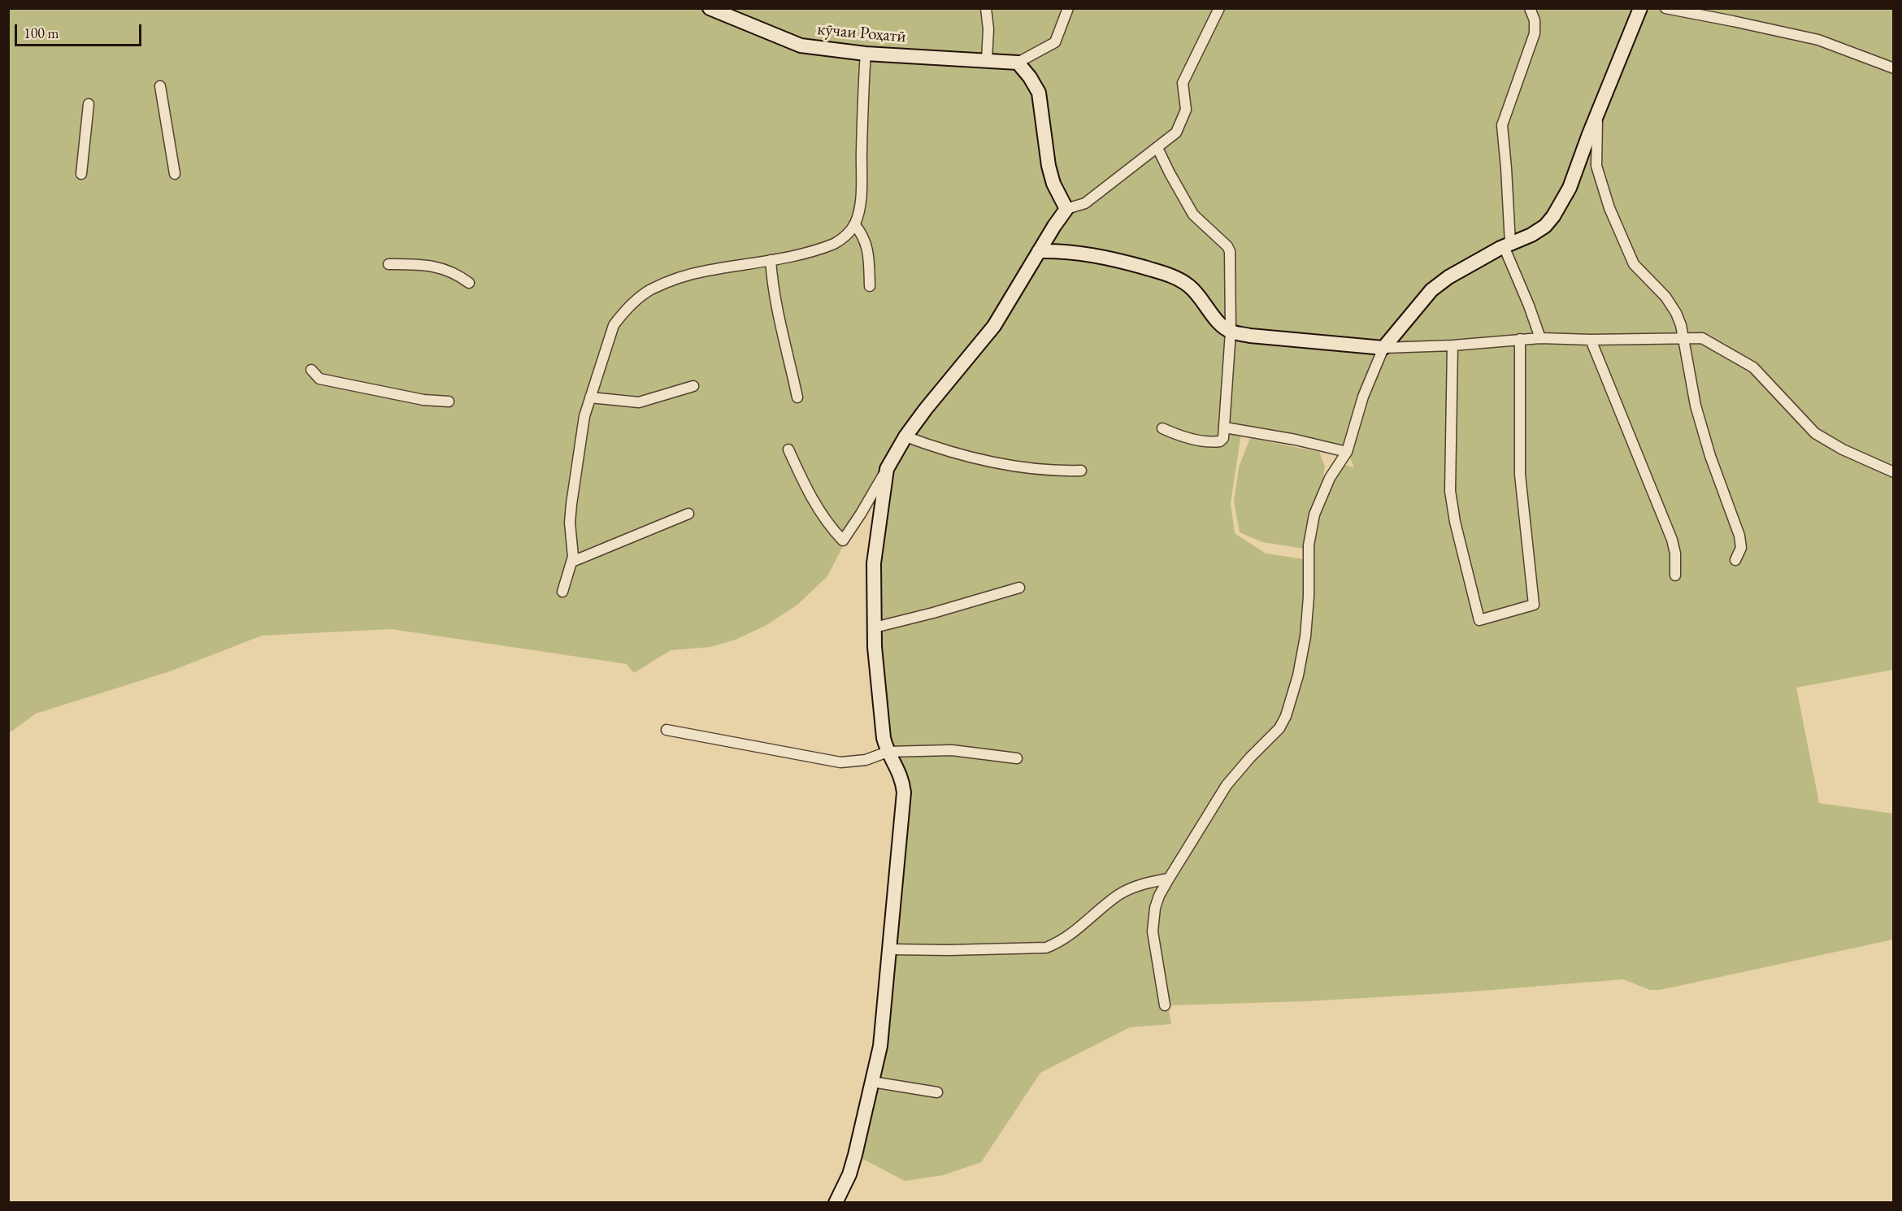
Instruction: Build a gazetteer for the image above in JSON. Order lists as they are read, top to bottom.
{
  "streets": {
    "street": ["кӯчаи Роҳатӣ"]
  },
  "scale_bar": "100 m"
}
